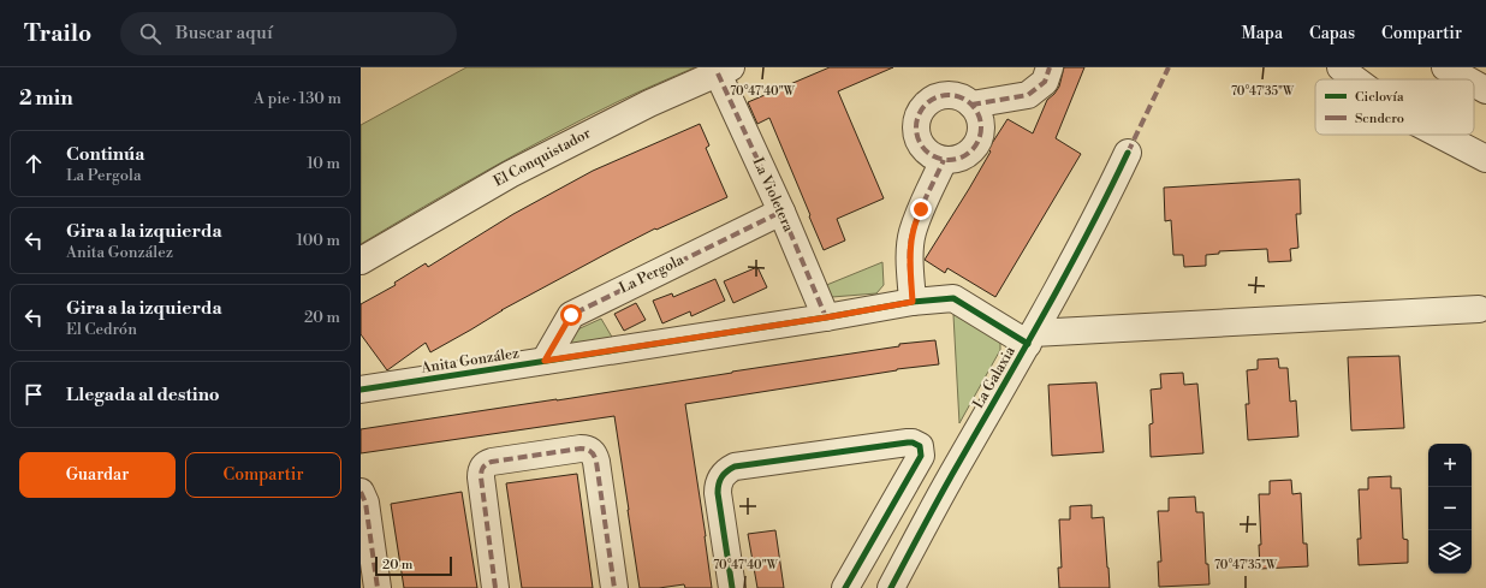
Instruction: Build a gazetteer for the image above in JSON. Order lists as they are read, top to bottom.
{
  "streets": {
    "street": [
      "El Conquistador",
      "La Violetera",
      "La Pergola",
      "Anita González",
      "La Galaxia"
    ]
  },
  "crossings": [
    ["El Conquistador", "La Violetera"],
    ["La Violetera", "La Pergola"],
    ["La Violetera", "Anita González"],
    ["La Pergola", "Anita González"],
    ["Anita González", "La Galaxia"]
  ],
  "legend": ["Ciclovía", "Sendero"],
  "scale_bar": "20 m",
  "page": {
    "header": "Trailo",
    "search": "Buscar aquí",
    "nav": ["Mapa", "Capas", "Compartir"],
    "heading": ["2 min", "A pie · 130 m"],
    "list": [
      ["Continúa", "La Pergola", "10 m"],
      ["Gira a la izquierda", "Anita González", "100 m"],
      ["Gira a la izquierda", "El Cedrón", "20 m"],
      "Llegada al destino"
    ],
    "buttons": ["Guardar", "Compartir"],
    "map_buttons": ["+", "−"],
    "scale": "20 m"
  },
  "coordinates": ["70°47'40\"W", "70°47'35\"W"]
}
